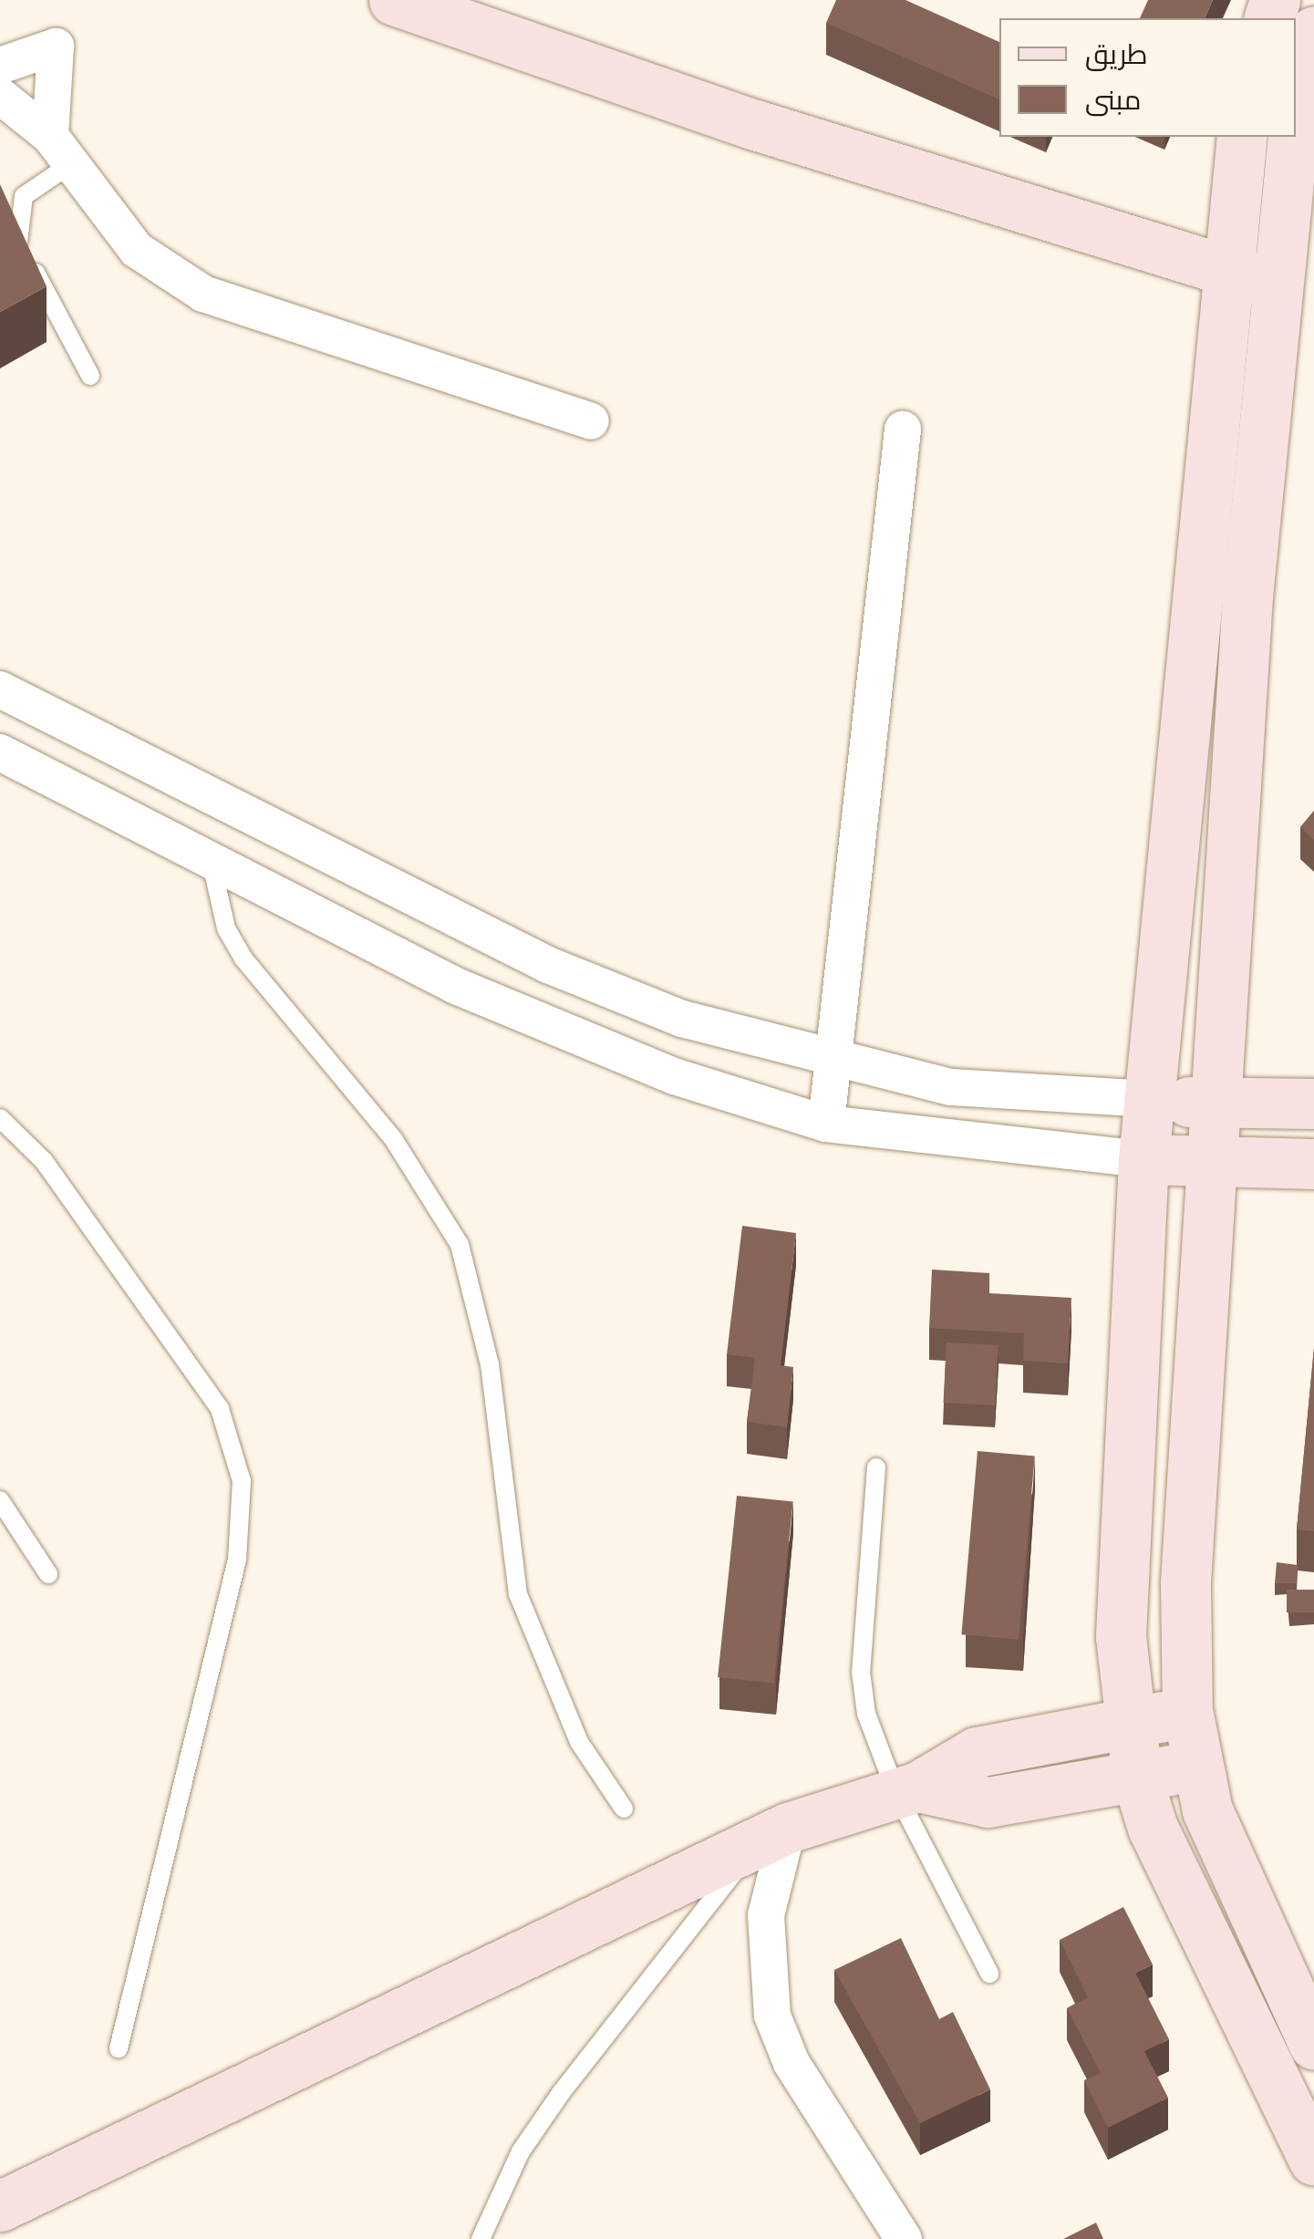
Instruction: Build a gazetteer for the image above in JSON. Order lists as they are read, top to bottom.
{
  "legend": ["طريق", "مبنى"]
}
